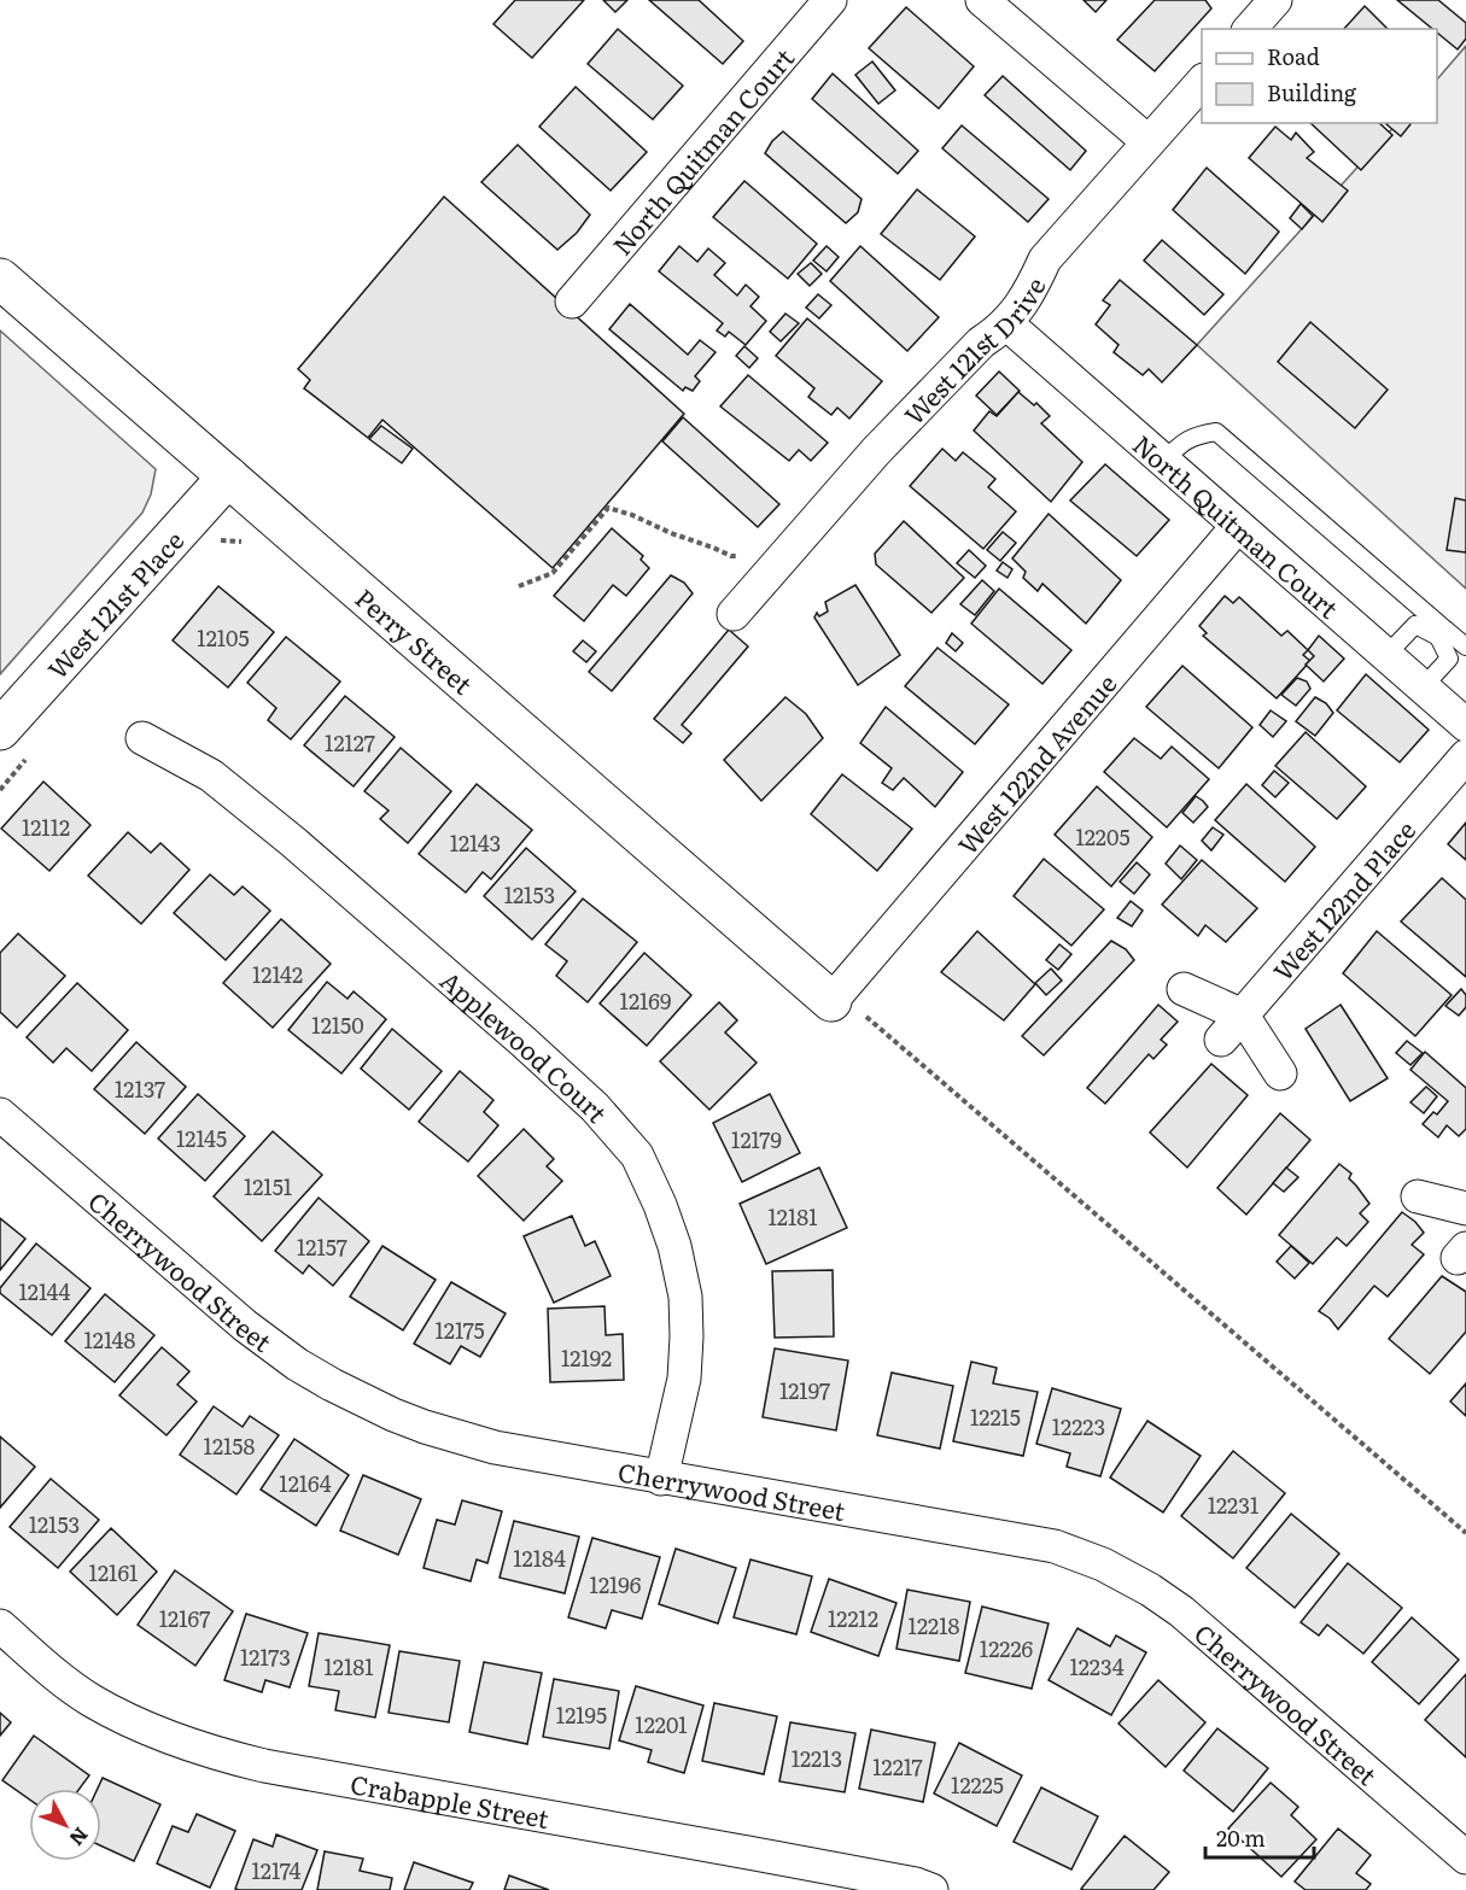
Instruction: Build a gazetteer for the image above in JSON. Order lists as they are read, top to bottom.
{
  "streets": {
    "street": [
      "North Quitman Court",
      "West 121st Drive",
      "West 121st Place",
      "Perry Street",
      "West 122nd Avenue",
      "West 122nd Place",
      "Applewood Court",
      "Cherrywood Street",
      "Crabapple Street"
    ]
  },
  "crossings": [
    ["North Quitman Court", "West 121st Drive"],
    ["North Quitman Court", "West 122nd Avenue"],
    ["West 121st Place", "Perry Street"],
    ["Perry Street", "West 122nd Avenue"],
    ["Applewood Court", "Cherrywood Street"]
  ],
  "house_numbers": [
    "12105",
    "12127",
    "12112",
    "12205",
    "12143",
    "12153",
    "12142",
    "12169",
    "12150",
    "12137",
    "12145",
    "12179",
    "12151",
    "12181",
    "12157",
    "12144",
    "12175",
    "12148",
    "12192",
    "12197",
    "12215",
    "12223",
    "12158",
    "12164",
    "12231",
    "12153",
    "12184",
    "12161",
    "12196",
    "12167",
    "12212",
    "12218",
    "12226",
    "12173",
    "12181",
    "12234",
    "12195",
    "12201",
    "12213",
    "12217",
    "12225",
    "12174"
  ],
  "legend": ["Road", "Building"],
  "scale_bar": "20 m",
  "north": "bottom right"
}
